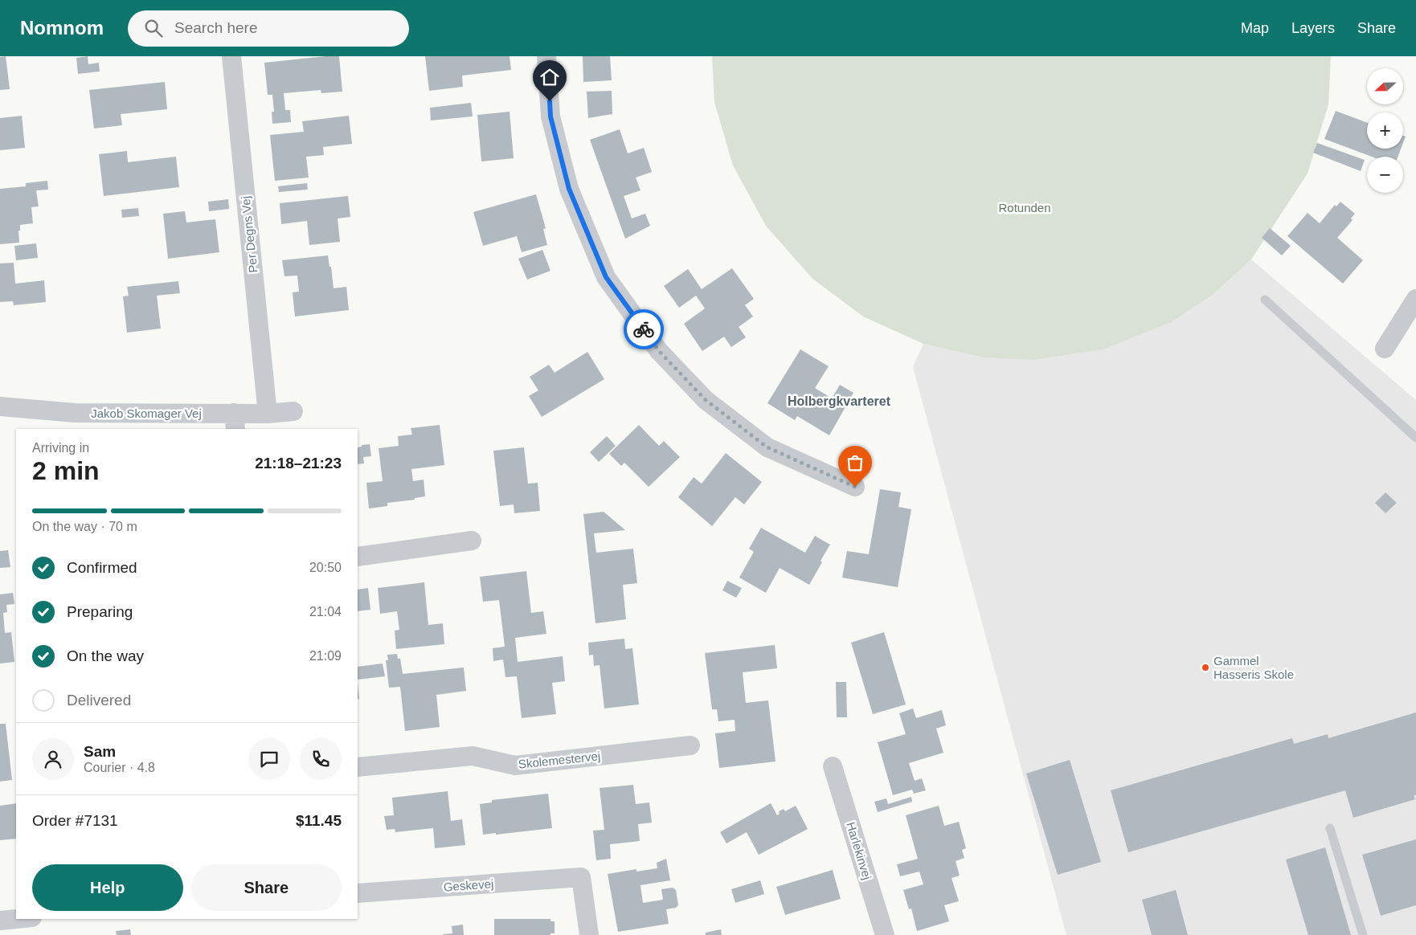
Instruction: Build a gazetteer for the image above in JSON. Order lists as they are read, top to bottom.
{
  "streets": {
    "street": [
      "Per Degns Vej",
      "Jakob Skomager Vej",
      "Skolemestervej",
      "Harlekinvej",
      "Geskevej"
    ]
  },
  "crossings": [
    ["Per Degns Vej", "Jakob Skomager Vej"]
  ],
  "districts": ["Holbergkvarteret"],
  "parks": ["Rotunden"],
  "places": ["Gammel Hasseris Skole"],
  "north": "left",
  "page": {
    "header": "Nomnom",
    "search": "Search here",
    "nav": ["Map", "Layers", "Share"],
    "map_buttons": ["+", "−"],
    "heading": ["2 min", "Arriving in", "21:18–21:23"],
    "panel": [
      "Sam",
      "Courier · 4.8",
      "Order #7131",
      "$11.45"
    ],
    "bar": "On the way · 70 m",
    "list": [
      ["Confirmed", "20:50"],
      ["Preparing", "21:04"],
      ["On the way", "21:09"],
      "Delivered"
    ],
    "buttons": ["Help", "Share"]
  }
}
